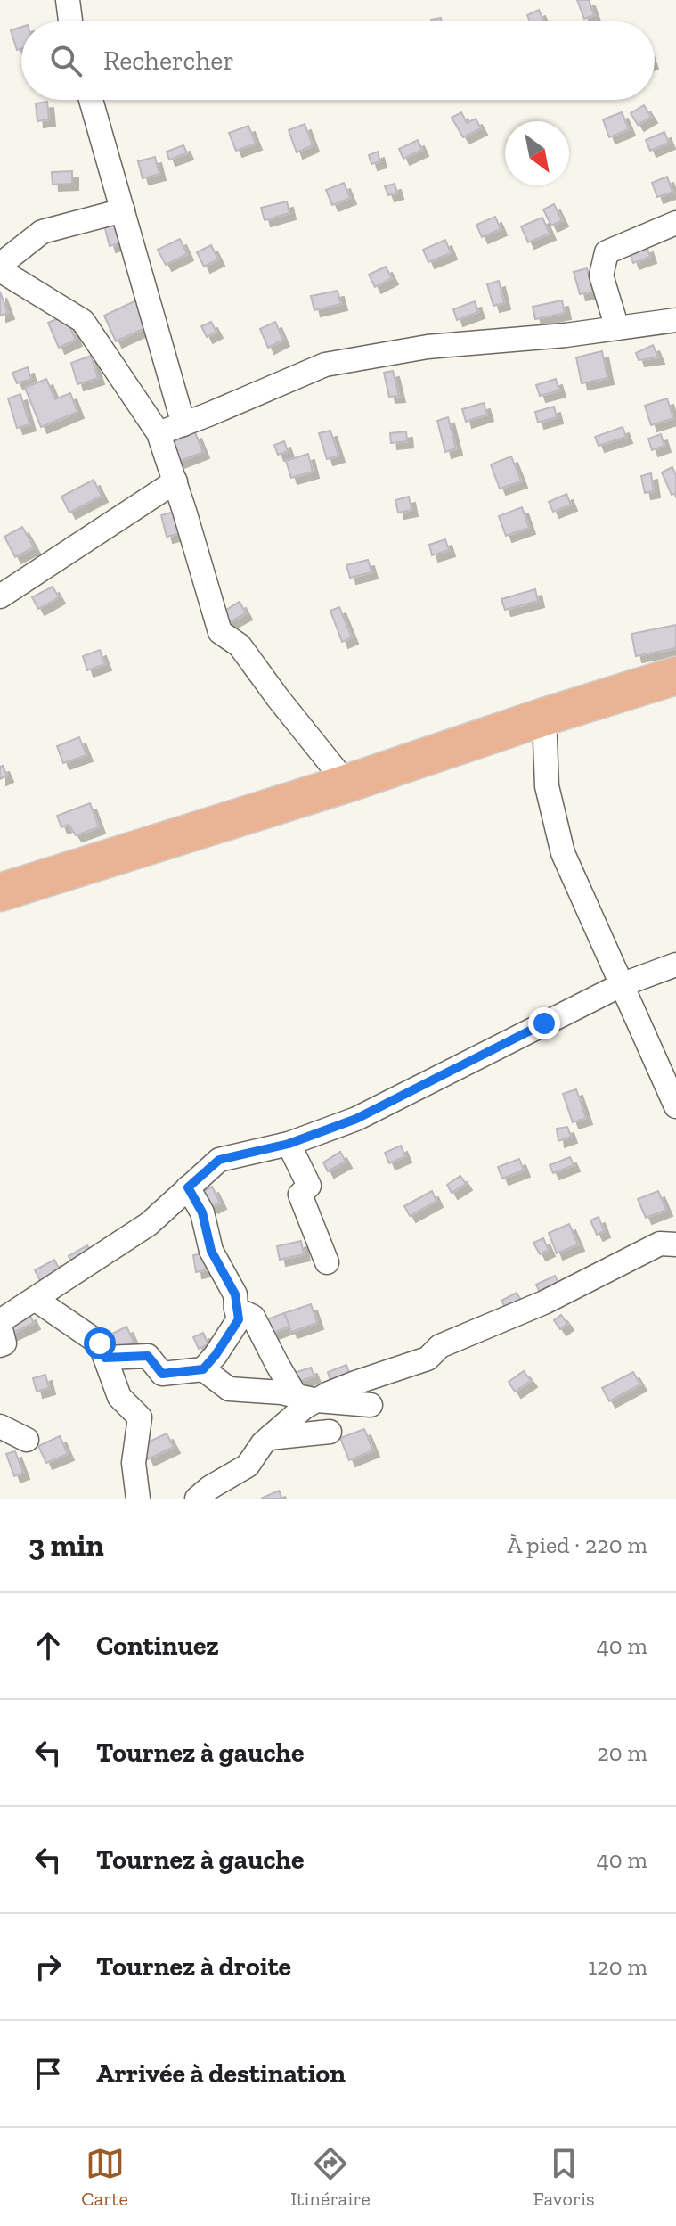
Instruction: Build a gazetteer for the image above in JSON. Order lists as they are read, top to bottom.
{
  "north": "bottom right",
  "page": {
    "search": "Rechercher",
    "heading": ["3 min", "À pied · 220 m"],
    "list": [
      ["Continuez", "40 m"],
      ["Tournez à gauche", "20 m"],
      ["Tournez à gauche", "40 m"],
      ["Tournez à droite", "120 m"],
      "Arrivée à destination"
    ],
    "nav": ["Carte", "Itinéraire", "Favoris"]
  }
}
